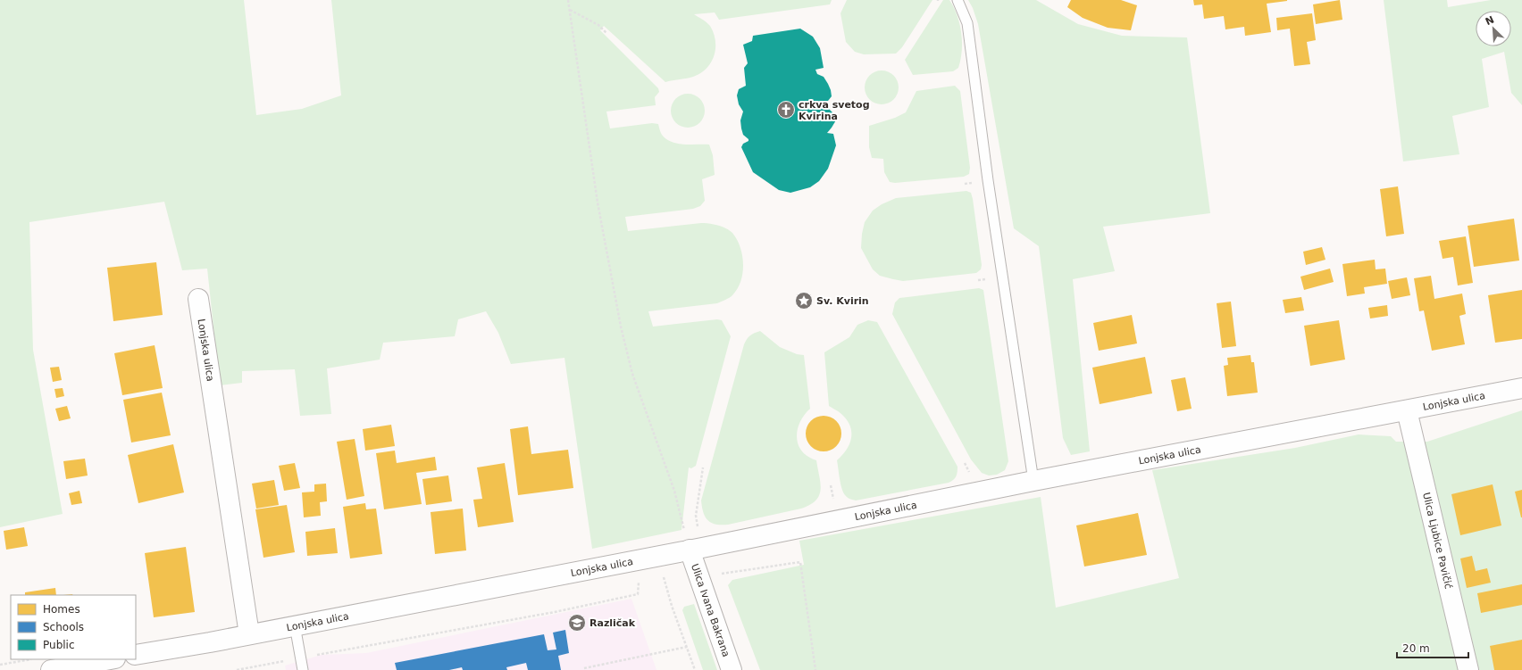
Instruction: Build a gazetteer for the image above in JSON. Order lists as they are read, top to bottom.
{
  "streets": {
    "street": ["Lonjska ulica", "Ulica Ljubice Pavičić", "Ulica Ivana Bakrana"]
  },
  "crossings": [
    ["Lonjska ulica", "Ulica Ljubice Pavičić"],
    ["Lonjska ulica", "Ulica Ivana Bakrana"]
  ],
  "places": {
    "church": ["crkva svetog Kvirina"],
    "place": ["Sv. Kvirin"],
    "school or university": ["Različak"]
  },
  "legend": ["Homes", "Schools", "Public"],
  "scale_bar": "20 m",
  "north": "top left"
}
